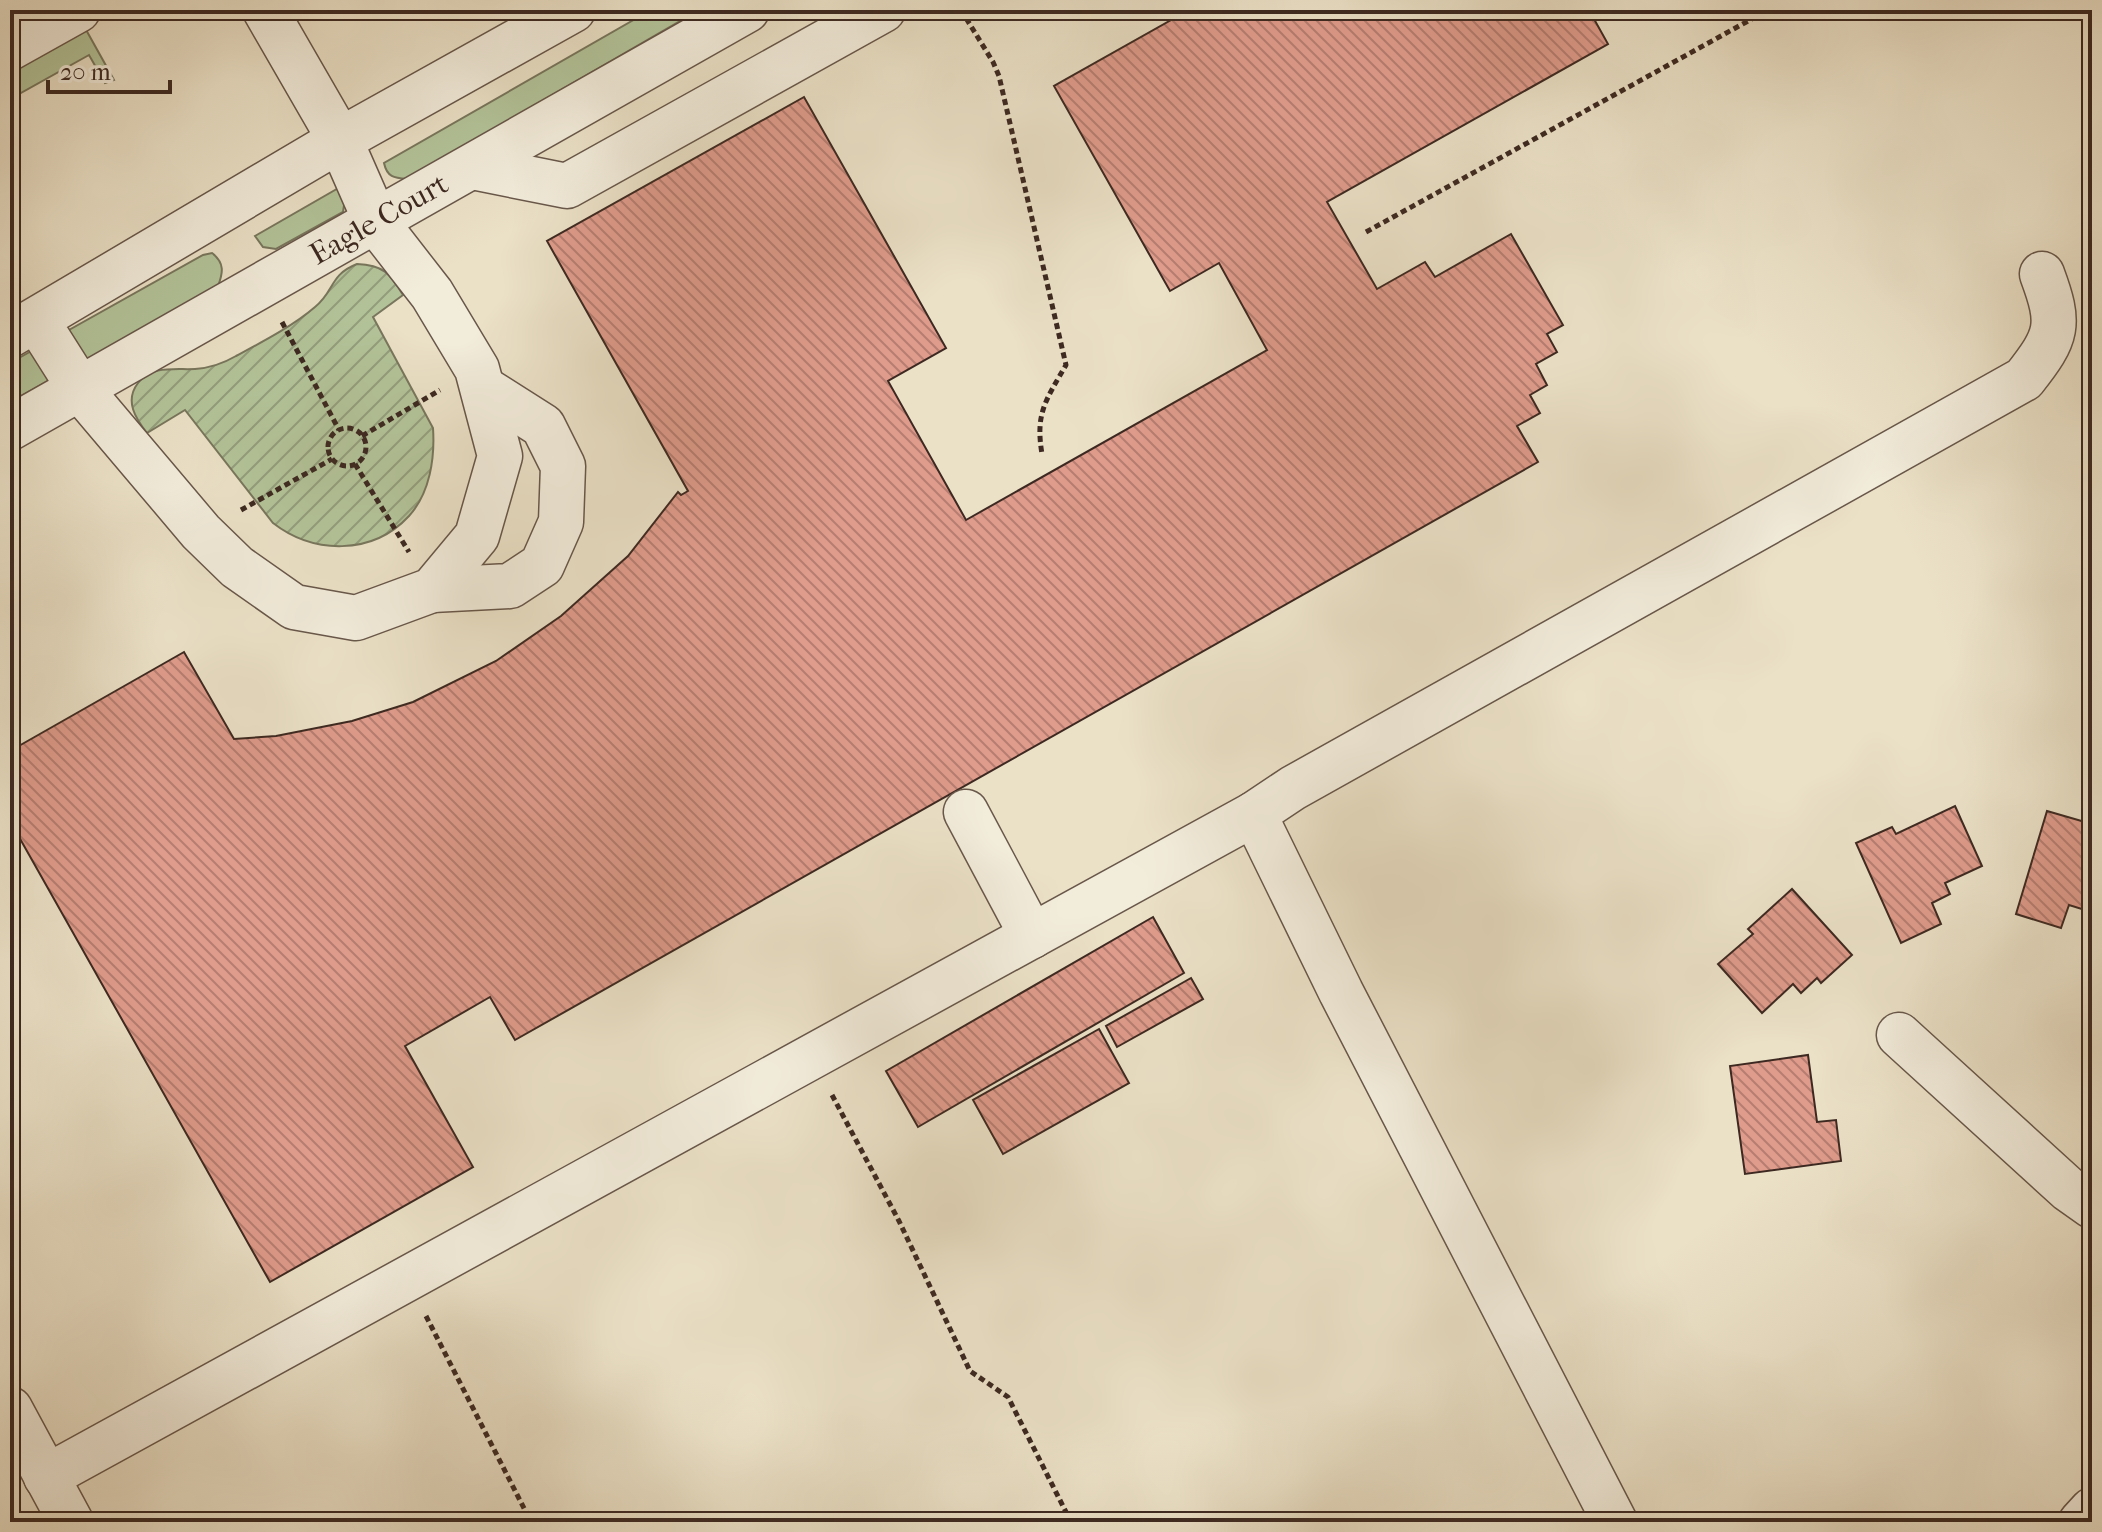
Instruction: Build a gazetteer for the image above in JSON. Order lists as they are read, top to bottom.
{
  "streets": {
    "street": ["Eagle Court"]
  },
  "scale_bar": "20 m"
}
